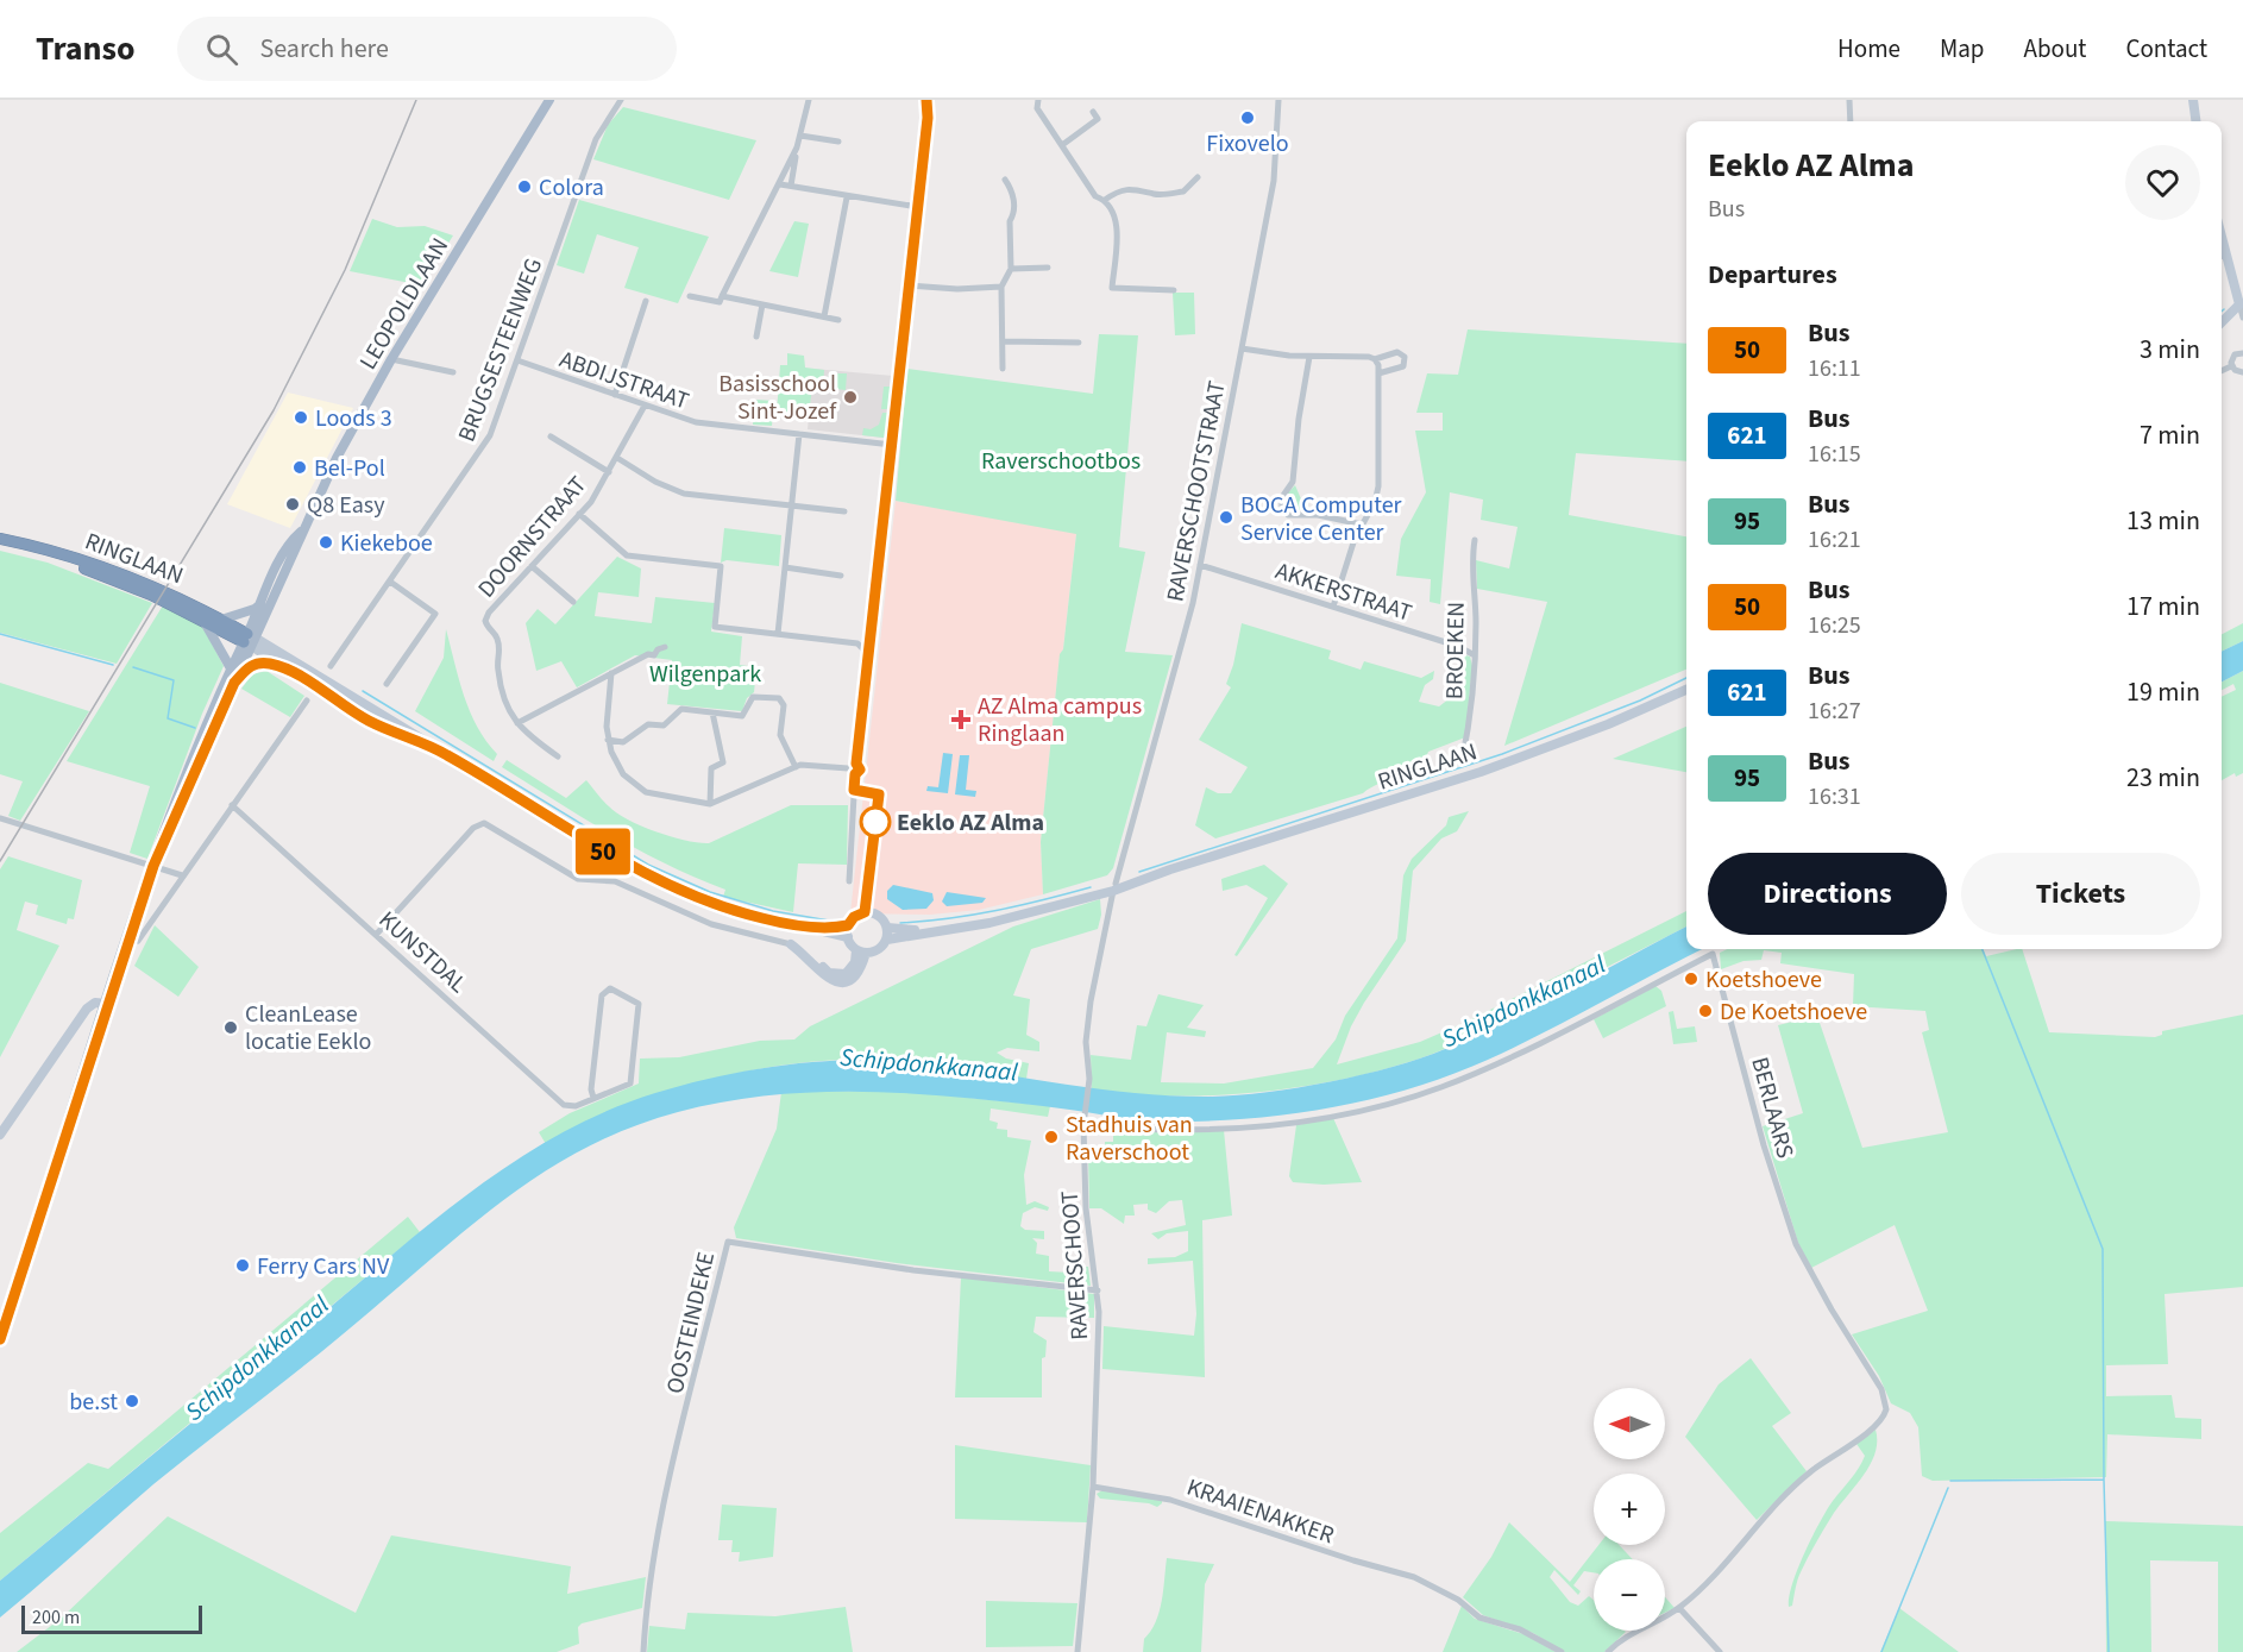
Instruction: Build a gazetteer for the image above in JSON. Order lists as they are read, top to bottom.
{
  "streets": {
    "highway": ["RINGLAAN"],
    "main road": ["LEOPOLDLAAN"],
    "street": [
      "BRUGSESTEENWEG",
      "ABDIJSTRAAT",
      "RAVERSCHOOTSTRAAT",
      "DOORNSTRAAT",
      "AKKERSTRAAT",
      "BROEKEN",
      "KUNSTDAL",
      "BERLAARS",
      "RAVERSCHOOT",
      "OOSTEINDEKE",
      "KRAAIENAKKER"
    ]
  },
  "crossings": [
    ["LEOPOLDLAAN", "RINGLAAN"],
    ["BRUGSESTEENWEG", "ABDIJSTRAAT"],
    ["ABDIJSTRAAT", "DOORNSTRAAT"],
    ["RAVERSCHOOTSTRAAT", "RINGLAAN"],
    ["RAVERSCHOOTSTRAAT", "AKKERSTRAAT"],
    ["RAVERSCHOOTSTRAAT", "RAVERSCHOOT"],
    ["AKKERSTRAAT", "BROEKEN"],
    ["BERLAARS", "RAVERSCHOOT"],
    ["RAVERSCHOOT", "OOSTEINDEKE"],
    ["RAVERSCHOOT", "KRAAIENAKKER"]
  ],
  "water": ["Schipdonkkanaal"],
  "parks": ["Raverschootbos", "Wilgenpark"],
  "places": {
    "other": [
      "Fixovelo",
      "Colora",
      "Basisschool Sint-Jozef",
      "Loods 3",
      "Bel-Pol",
      "Q8 Easy",
      "BOCA Computer Service Center",
      "Kiekeboe",
      "Eeklo AZ Alma",
      "Koetshoeve",
      "De Koetshoeve",
      "CleanLease locatie Eeklo",
      "Stadhuis van Raverschoot",
      "Ferry Cars NV",
      "be.st"
    ],
    "health": ["AZ Alma campus Ringlaan"]
  },
  "lines": ["bus line 50"],
  "scale_bar": "200 m",
  "north": "left",
  "page": {
    "header": "Transo",
    "search": "Search here",
    "nav": [
      "Home",
      "Map",
      "About",
      "Contact"
    ],
    "on_map": "50",
    "heading": [
      ["Eeklo AZ Alma", "Bus"],
      "Departures"
    ],
    "list": [
      {
        "mark": "50",
        "name": "Bus",
        "note": "16:11",
        "value": "3 min"
      },
      {
        "mark": "621",
        "name": "Bus",
        "note": "16:15",
        "value": "7 min"
      },
      {
        "mark": "95",
        "name": "Bus",
        "note": "16:21",
        "value": "13 min"
      },
      {
        "mark": "50",
        "name": "Bus",
        "note": "16:25",
        "value": "17 min"
      },
      {
        "mark": "621",
        "name": "Bus",
        "note": "16:27",
        "value": "19 min"
      },
      {
        "mark": "95",
        "name": "Bus",
        "note": "16:31",
        "value": "23 min"
      }
    ],
    "buttons": ["Directions", "Tickets"],
    "map_buttons": ["+", "−"],
    "scale": "200 m"
  }
}
